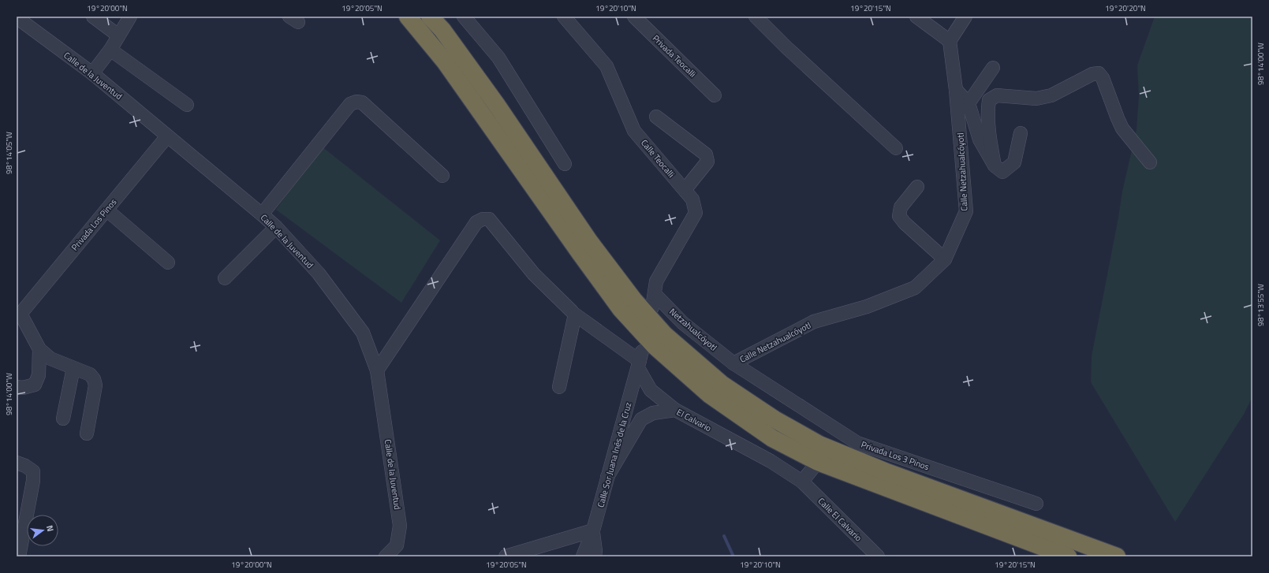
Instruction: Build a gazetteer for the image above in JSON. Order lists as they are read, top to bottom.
{
  "streets": {
    "street": [
      "Privada Teocalli",
      "Calle de la Juventud",
      "Calle Teocalli",
      "Calle Netzahualcóyotl",
      "Privada Los Pinos",
      "Netzahualcóyotl",
      "El Calvario",
      "Calle Sor Juana Inés de la Cruz",
      "Privada Los 3 Pinos",
      "Calle El Calvario"
    ]
  },
  "crossings": [
    ["Calle de la Juventud", "Privada Los Pinos"],
    ["Calle Teocalli", "Netzahualcóyotl"],
    ["Calle Netzahualcóyotl", "Netzahualcóyotl"],
    ["Calle Netzahualcóyotl", "Privada Los 3 Pinos"],
    ["Netzahualcóyotl", "Privada Los 3 Pinos"],
    ["El Calvario", "Calle Sor Juana Inés de la Cruz"],
    ["El Calvario", "Calle El Calvario"]
  ],
  "north": "right",
  "coordinates": [
    "19°20'00\"N",
    "19°20'05\"N",
    "19°20'10\"N",
    "19°20'15\"N",
    "19°20'20\"N",
    "98°14'00\"W",
    "98°14'05\"W",
    "98°13'55\"W"
  ]
}
